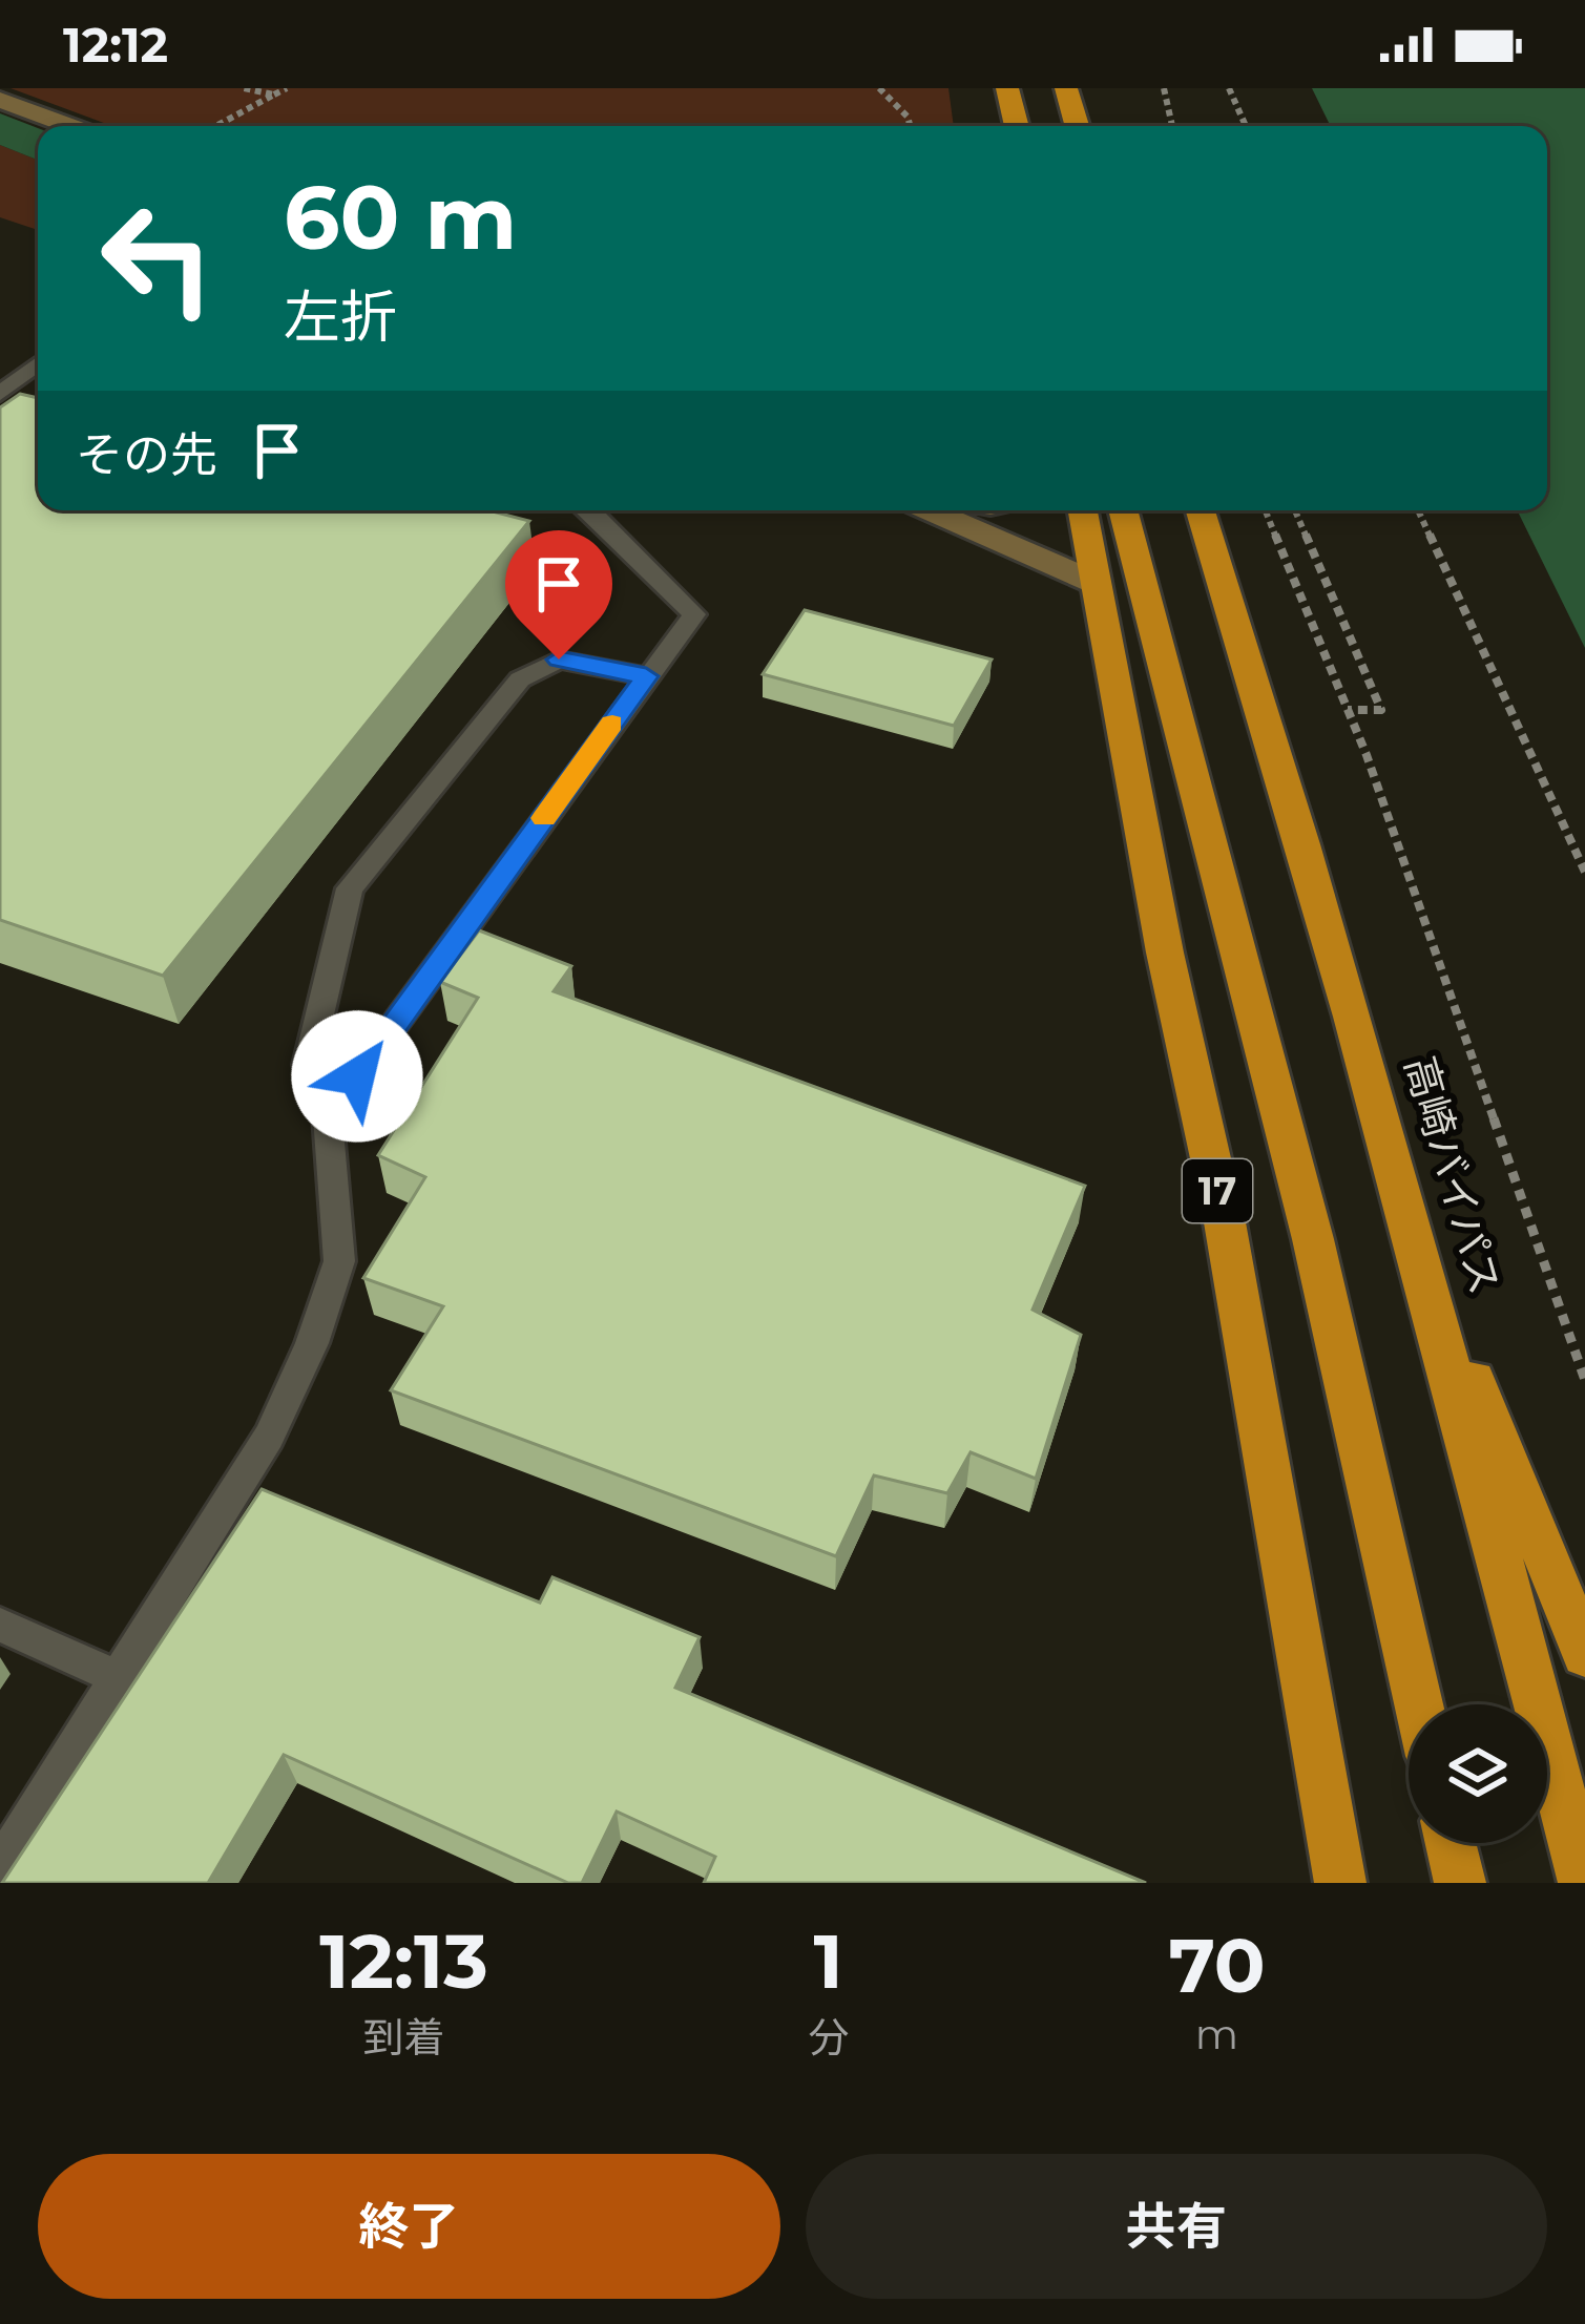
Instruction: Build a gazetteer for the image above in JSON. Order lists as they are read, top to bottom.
{
  "streets": {
    "highway": ["高崎バイパス", "17"]
  },
  "page": {
    "status": "12:12",
    "turn": ["60 m", "左折"],
    "then": "その先",
    "eta": [
      "12:13",
      "到着",
      "1",
      "分",
      "70",
      "m"
    ],
    "buttons": ["終了", "共有"]
  }
}
